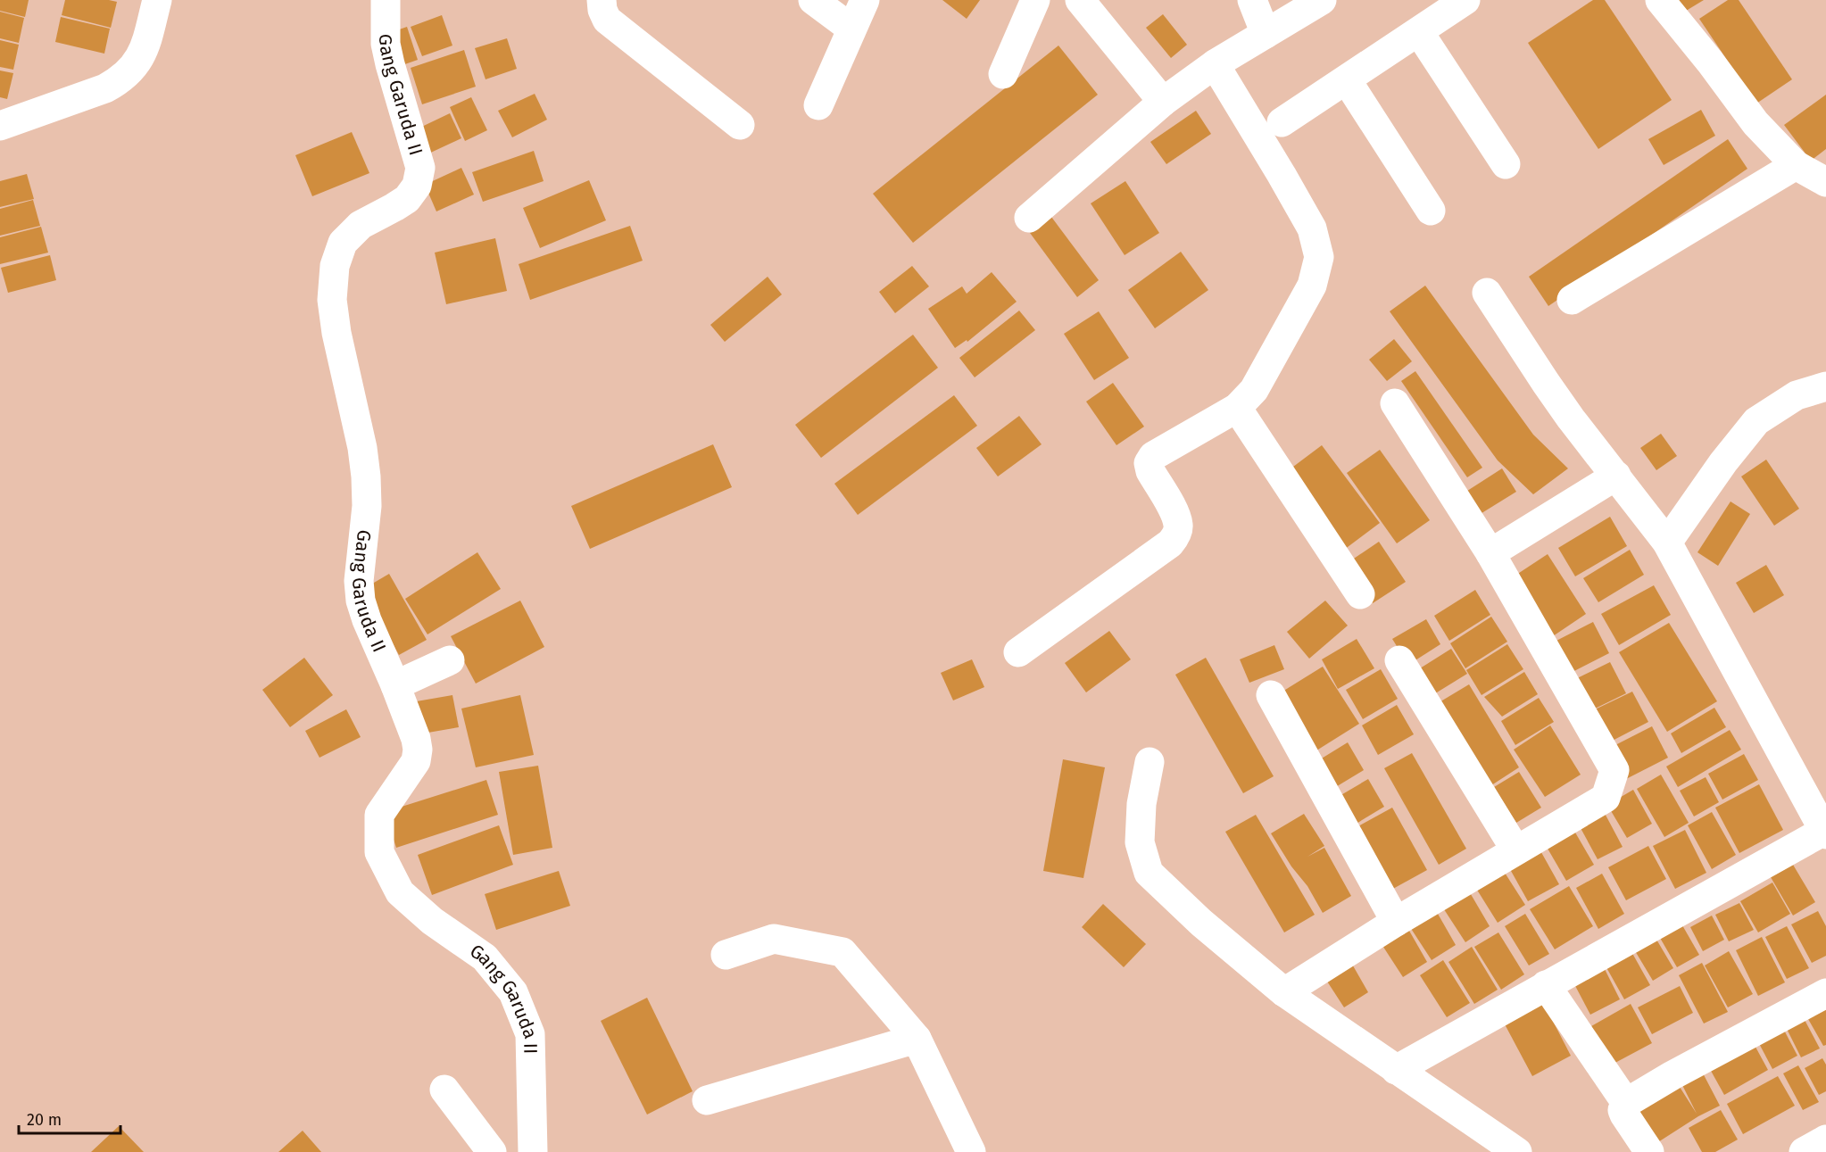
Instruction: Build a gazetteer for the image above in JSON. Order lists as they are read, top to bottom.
{
  "streets": {
    "street": ["Gang Garuda II"]
  },
  "scale_bar": "20 m"
}
